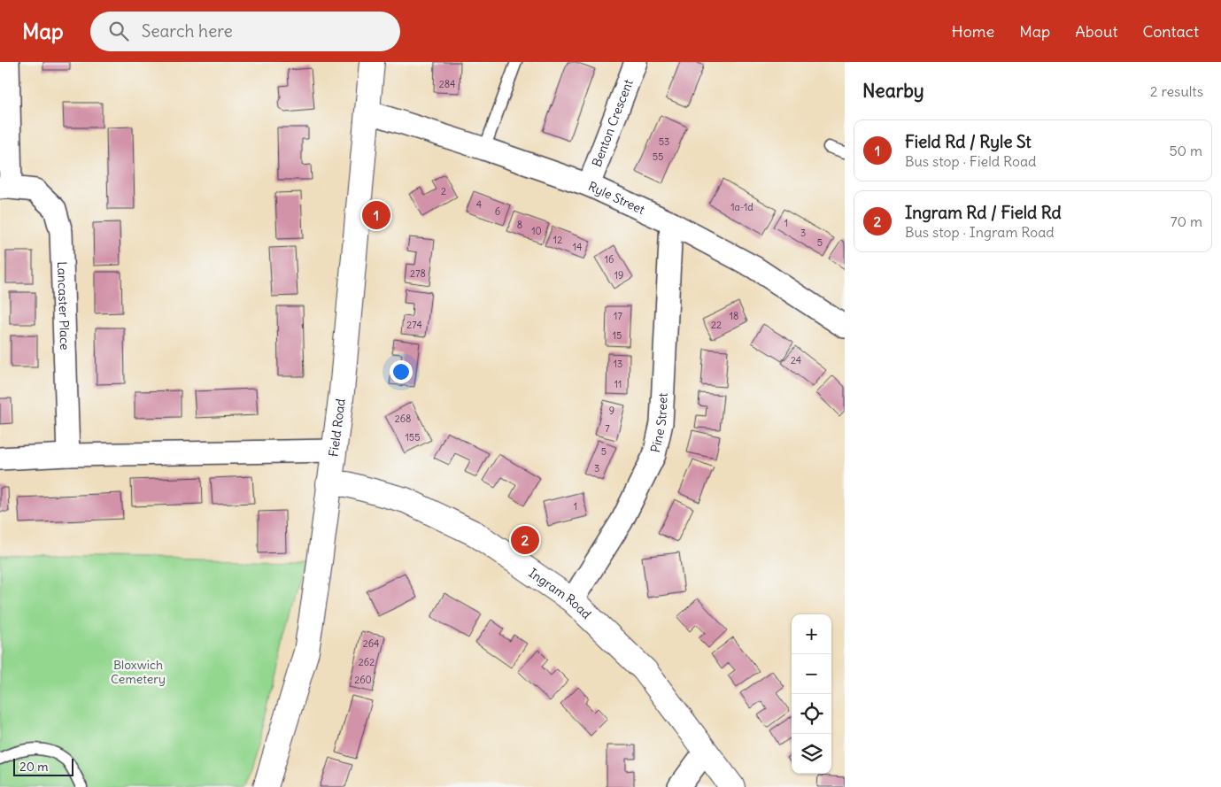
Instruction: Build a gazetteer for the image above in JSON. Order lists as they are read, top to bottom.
{
  "streets": {
    "street": [
      "Benton Crescent",
      "Ryle Street",
      "Lancaster Place",
      "Pine Street",
      "Field Road",
      "Ingram Road"
    ]
  },
  "crossings": [
    ["Benton Crescent", "Ryle Street"],
    ["Ryle Street", "Pine Street"],
    ["Ryle Street", "Field Road"],
    ["Pine Street", "Ingram Road"],
    ["Field Road", "Ingram Road"]
  ],
  "parks": ["Bloxwich Cemetery"],
  "house_numbers": [
    "284",
    "53",
    "55",
    "2",
    "4",
    "1a-1d",
    "6",
    "1",
    "8",
    "10",
    "3",
    "12",
    "5",
    "14",
    "16",
    "278",
    "19",
    "17",
    "18",
    "274",
    "22",
    "15",
    "24",
    "13",
    "11",
    "9",
    "268",
    "7",
    "155",
    "5",
    "3",
    "1",
    "264",
    "262",
    "260"
  ],
  "scale_bar": "20 m",
  "page": {
    "header": "Map",
    "search": "Search here",
    "nav": [
      "Home",
      "Map",
      "About",
      "Contact"
    ],
    "heading": ["Nearby", "2 results"],
    "list": [
      {
        "mark": "1",
        "name": "Field Rd / Ryle St",
        "note": "Bus stop · Field Road",
        "value": "50 m"
      },
      {
        "mark": "2",
        "name": "Ingram Rd / Field Rd",
        "note": "Bus stop · Ingram Road",
        "value": "70 m"
      }
    ],
    "pins": ["1", "2"],
    "map_buttons": ["+", "−"],
    "scale": "20 m"
  }
}
